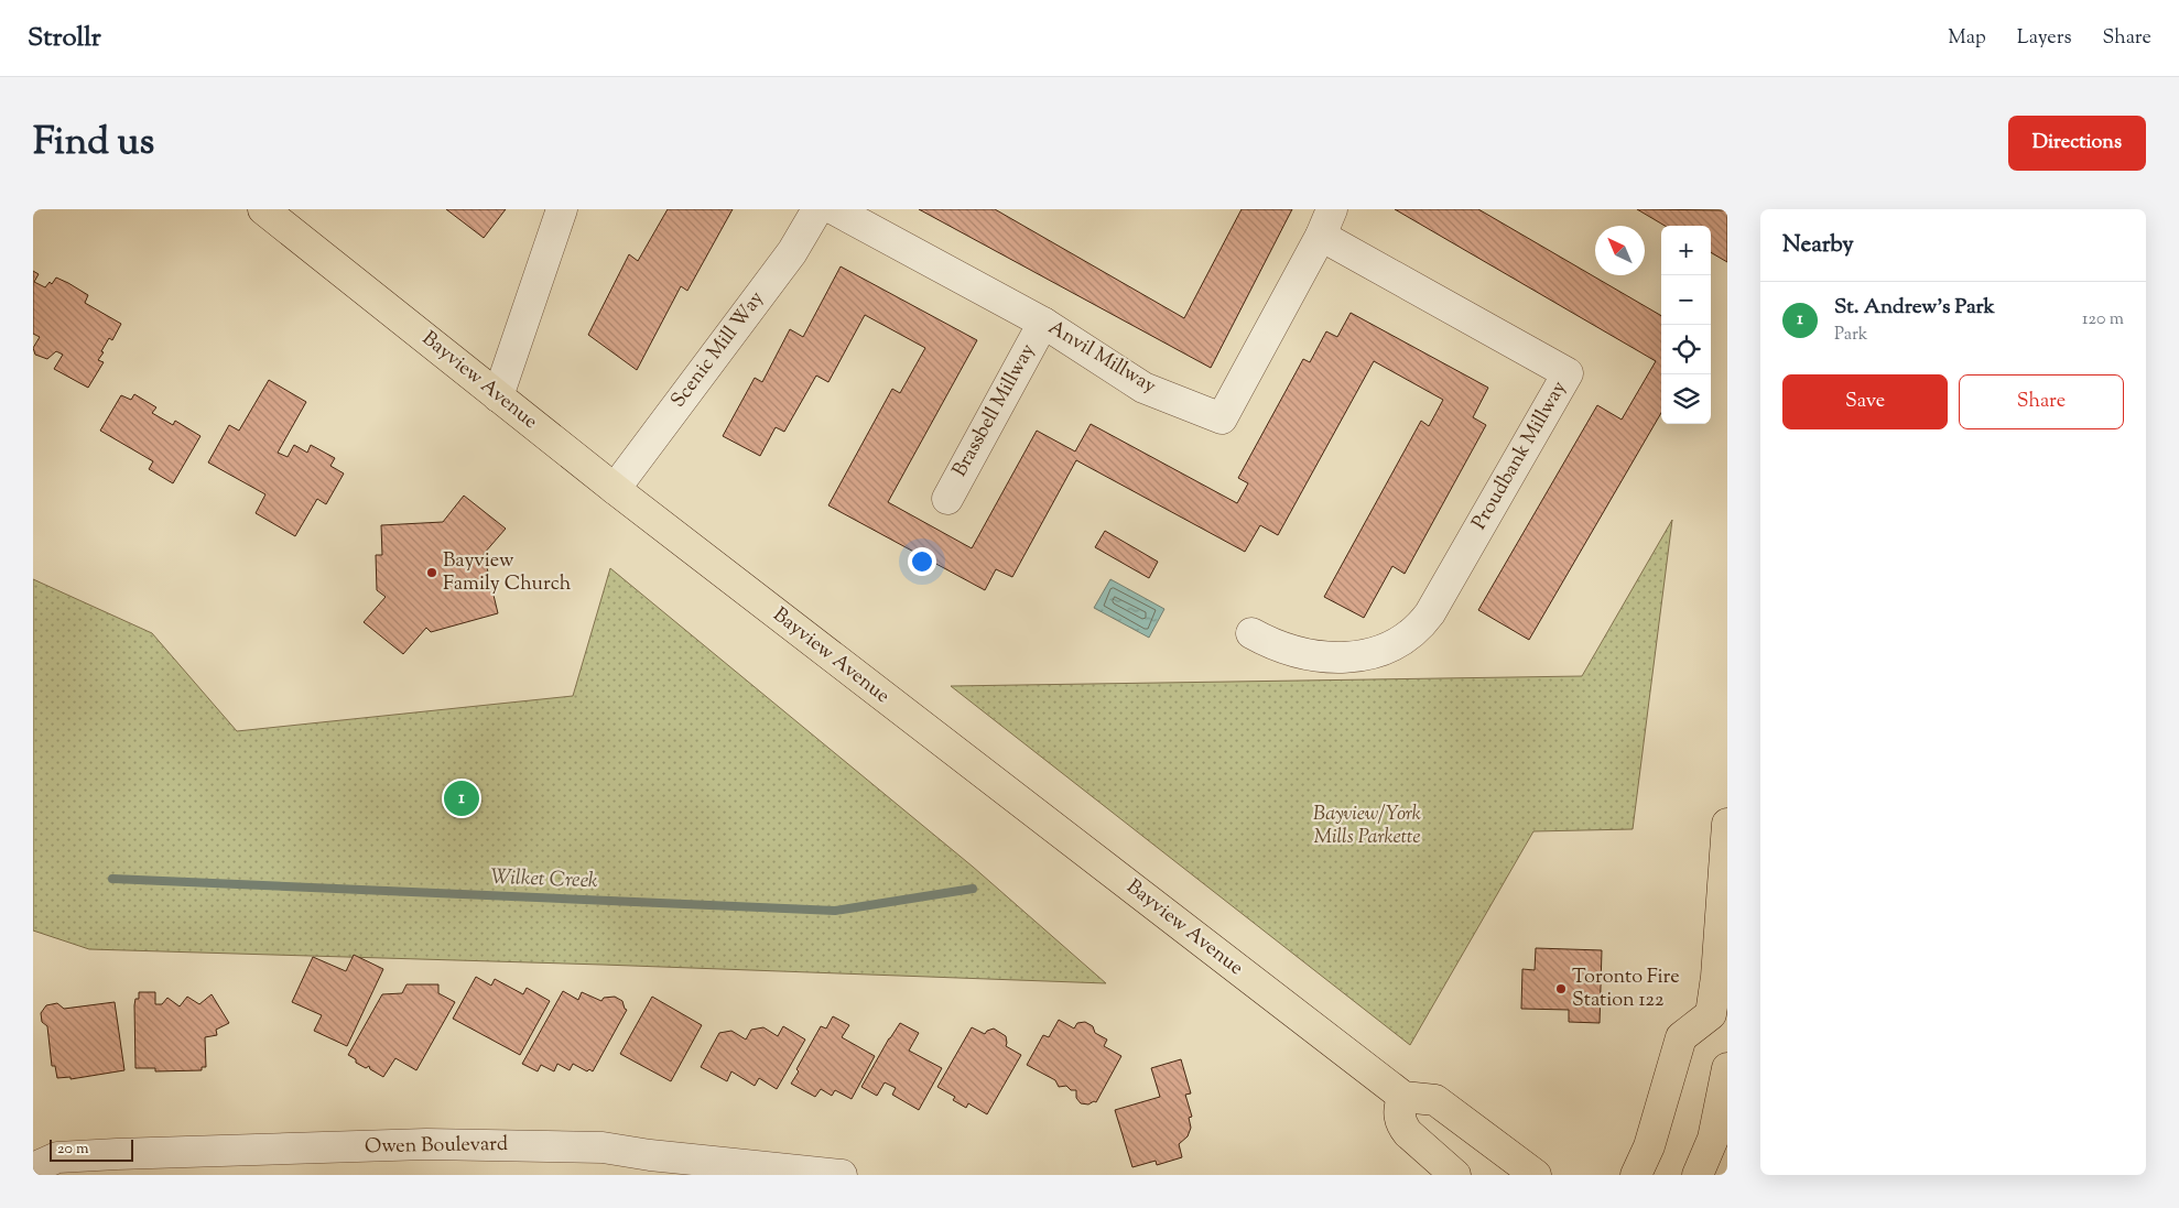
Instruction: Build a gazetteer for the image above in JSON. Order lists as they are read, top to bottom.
{
  "streets": {
    "main road": ["Bayview Avenue"],
    "street": [
      "Scenic Mill Way",
      "Anvil Millway",
      "Brassbell Millway",
      "Proudbank Millway",
      "Owen Boulevard"
    ]
  },
  "crossings": [
    ["Scenic Mill Way", "Bayview Avenue"],
    ["Anvil Millway", "Brassbell Millway"],
    ["Anvil Millway", "Proudbank Millway"]
  ],
  "water": ["Wilket Creek"],
  "parks": ["Bayview/York Mills Parkette"],
  "places": ["Bayview Family Church", "Toronto Fire Station 122"],
  "scale_bar": "20 m",
  "north": "top left",
  "page": {
    "header": "Strollr",
    "nav": ["Map", "Layers", "Share"],
    "title": "Find us",
    "buttons": [
      "Directions",
      ["Save", "Share"]
    ],
    "heading": "Nearby",
    "map_buttons": ["+", "−"],
    "list": [
      {
        "mark": "1",
        "name": "St. Andrew’s Park",
        "note": "Park",
        "value": "120 m"
      }
    ],
    "pins": "1",
    "scale": "20 m"
  }
}
